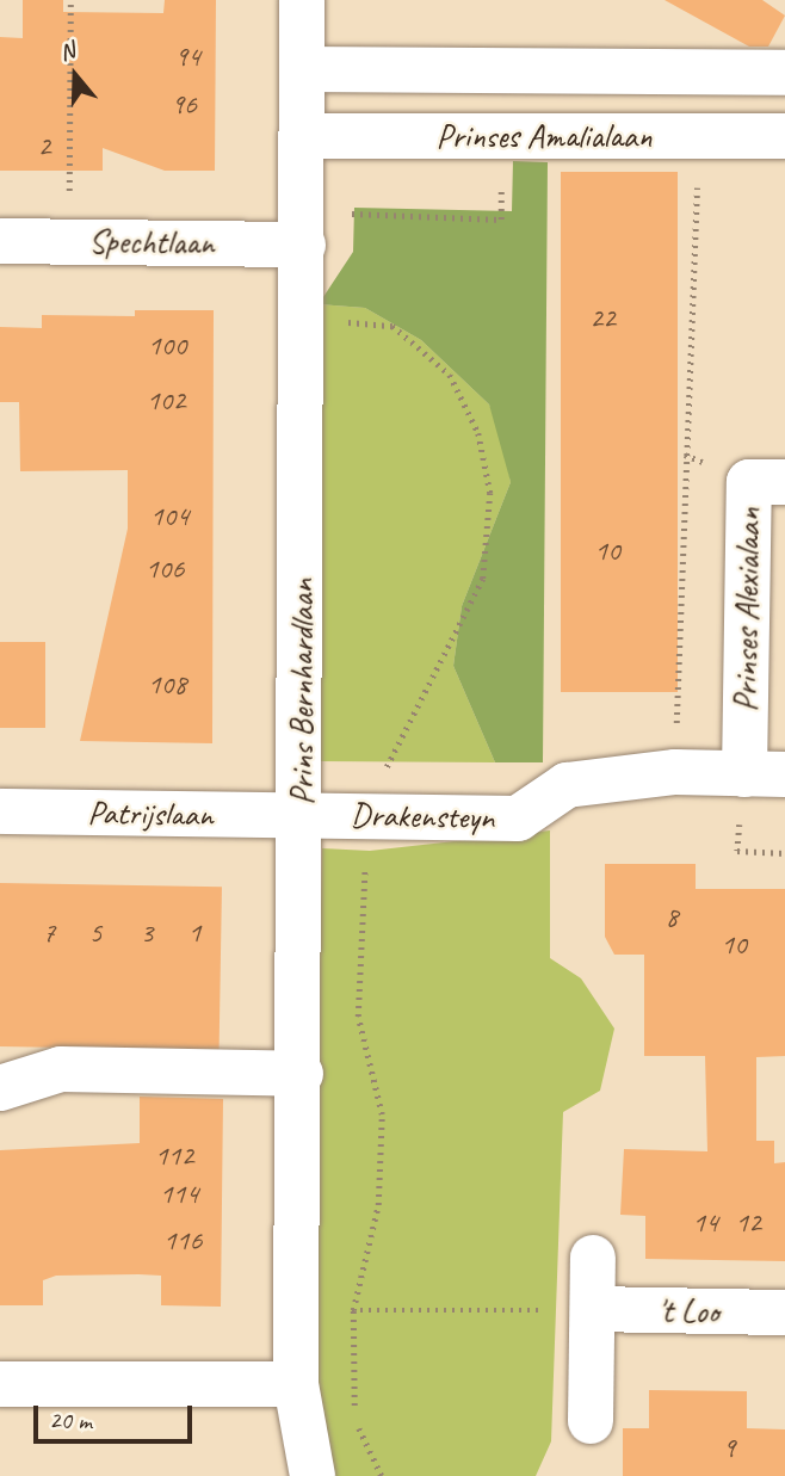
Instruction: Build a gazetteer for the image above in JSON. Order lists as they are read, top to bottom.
{
  "streets": {
    "street": [
      "Prinses Amalialaan",
      "Spechtlaan",
      "Prinses Alexialaan",
      "Prins Bernhardlaan",
      "Patrijslaan",
      "Drakensteyn",
      "'t Loo"
    ]
  },
  "crossings": [
    ["Prinses Amalialaan", "Prins Bernhardlaan"],
    ["Spechtlaan", "Prins Bernhardlaan"],
    ["Prinses Alexialaan", "Drakensteyn"],
    ["Prins Bernhardlaan", "Patrijslaan"],
    ["Prins Bernhardlaan", "Drakensteyn"],
    ["Patrijslaan", "Drakensteyn"]
  ],
  "house_numbers": [
    "94",
    "96",
    "2",
    "22",
    "100",
    "102",
    "104",
    "10",
    "106",
    "108",
    "8",
    "7",
    "5",
    "3",
    "1",
    "10",
    "112",
    "114",
    "14",
    "12",
    "116",
    "9"
  ],
  "scale_bar": "20 m",
  "north": "top"
}
